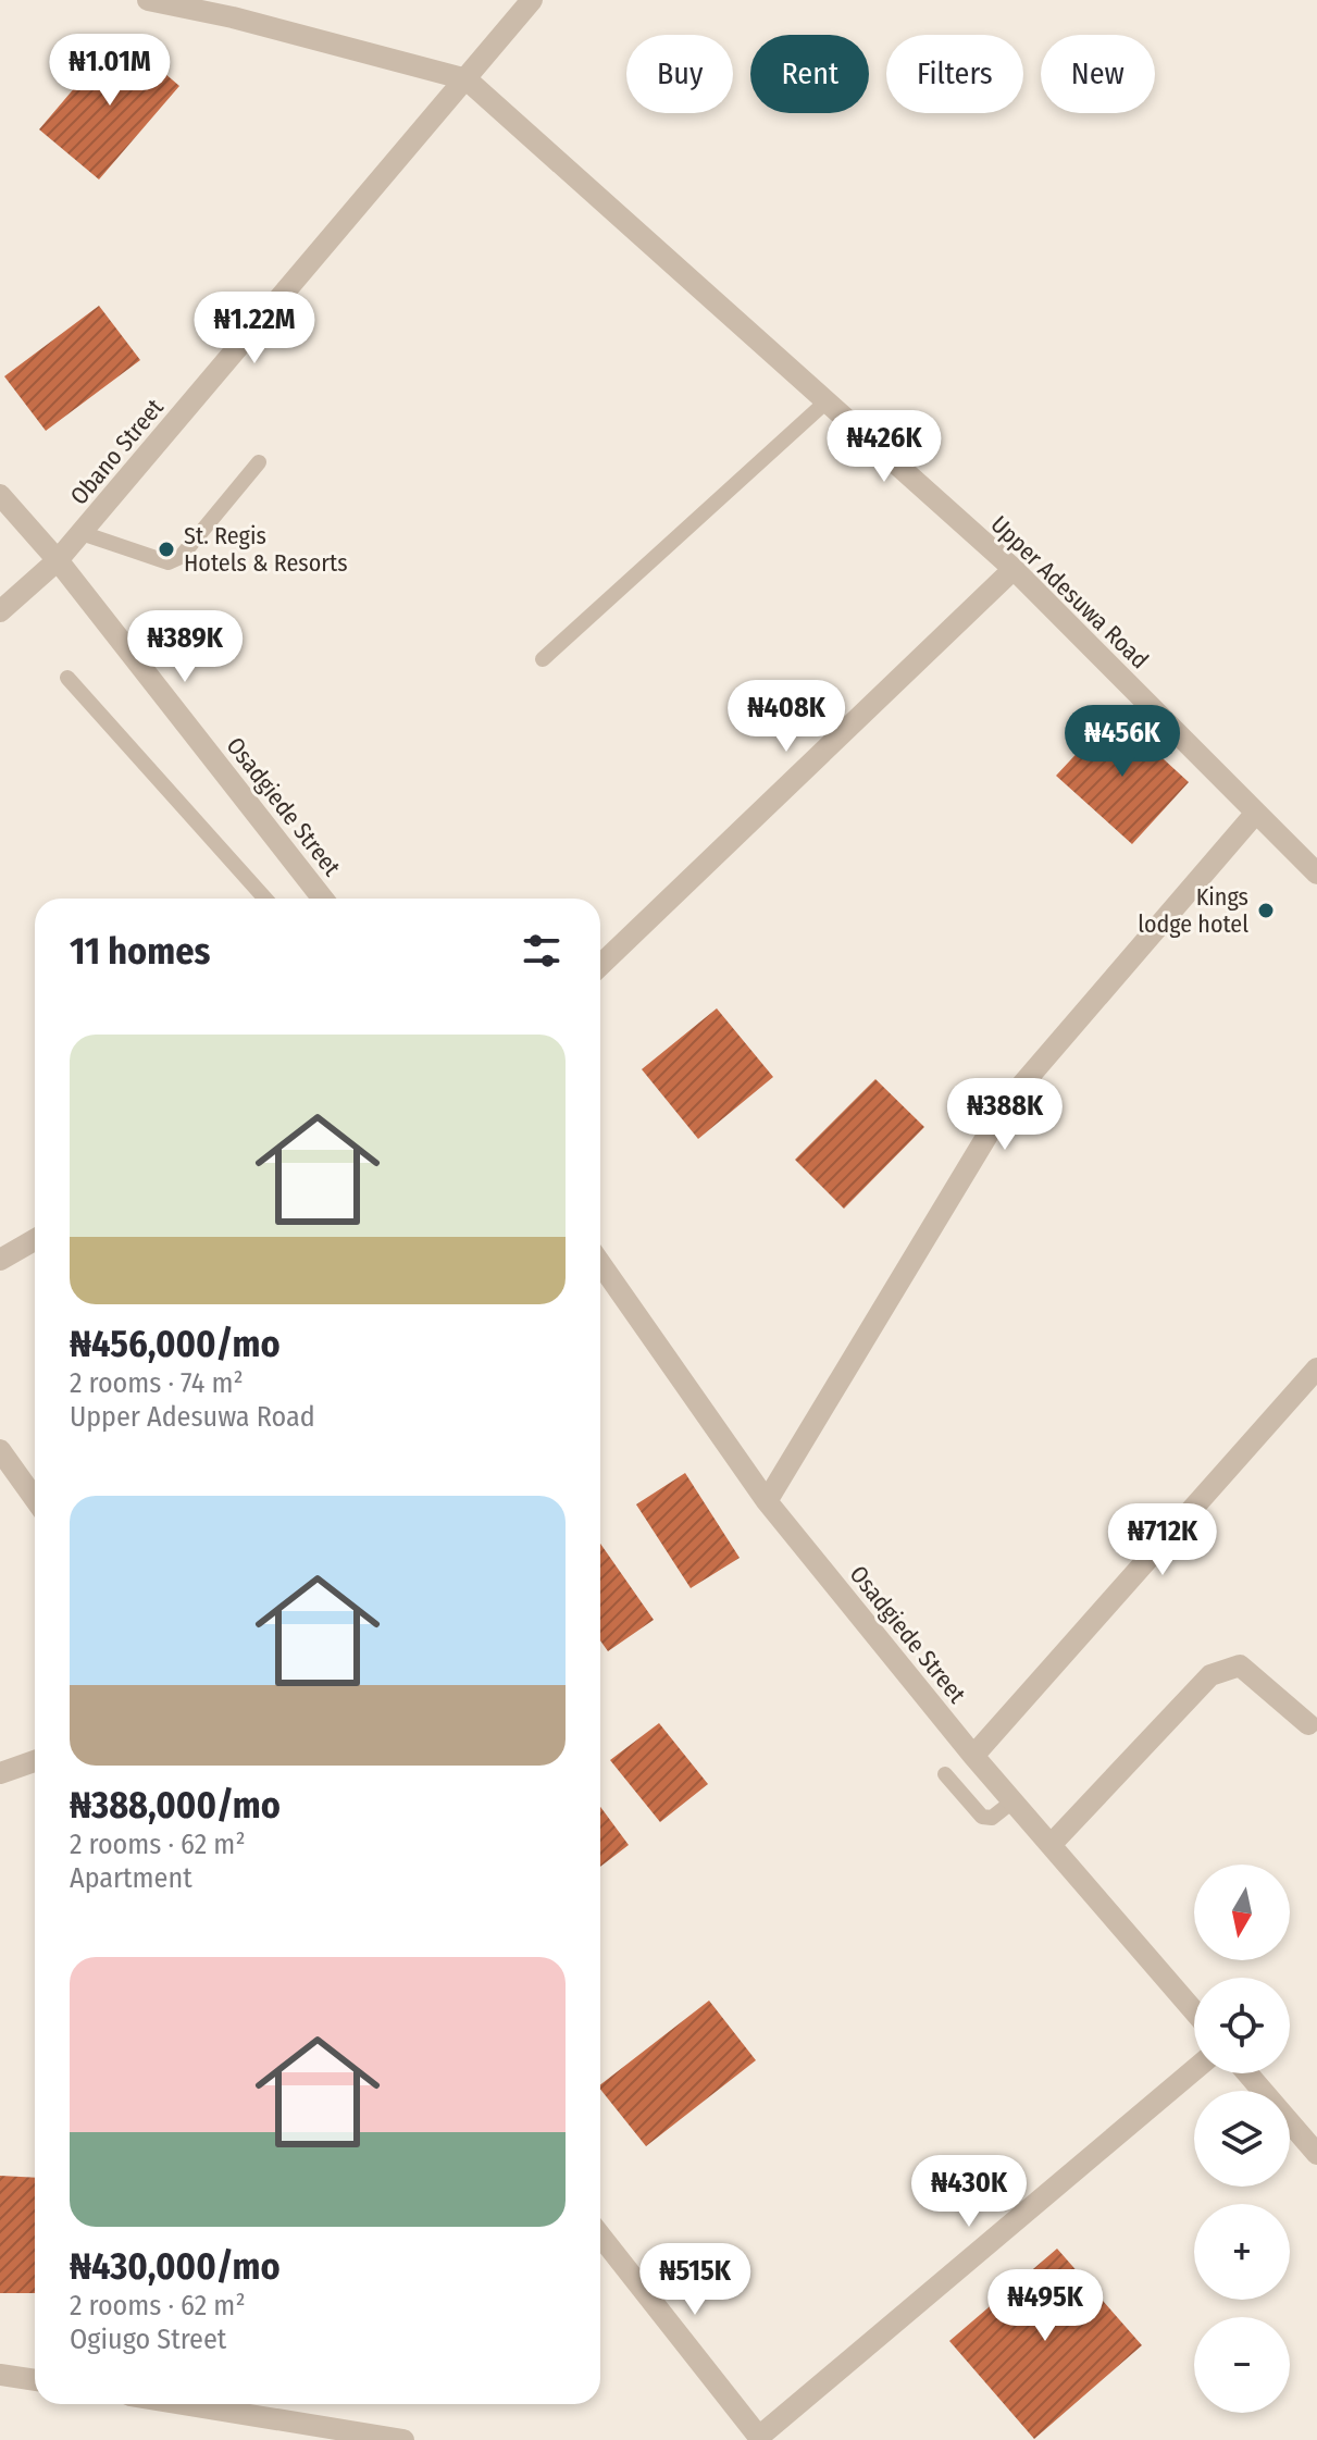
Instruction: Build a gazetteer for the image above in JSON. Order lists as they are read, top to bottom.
{
  "streets": {
    "street": ["Obano Street", "Upper Adesuwa Road", "Osadgiede Street"]
  },
  "crossings": [
    ["Obano Street", "Upper Adesuwa Road"],
    ["Obano Street", "Osadgiede Street"]
  ],
  "places": ["St. Regis Hotels & Resorts", "Kings lodge hotel"],
  "north": "bottom",
  "page": {
    "price": [
      "₦1.01M",
      "₦1.22M",
      "₦426K",
      "₦389K",
      "₦408K",
      "₦456K",
      "₦388K",
      "₦712K",
      "₦430K",
      "₦515K",
      "₦495K"
    ],
    "chip": [
      "Buy",
      "Rent",
      "Filters",
      "New"
    ],
    "heading": "11 homes",
    "list": [
      {
        "name": "₦456,000/mo",
        "note": "2 rooms · 74 m² · Upper Adesuwa Road"
      },
      {
        "name": "₦388,000/mo",
        "note": "2 rooms · 62 m² · Apartment"
      },
      {
        "name": "₦430,000/mo",
        "note": "2 rooms · 62 m² · Ogiugo Street"
      }
    ],
    "map_buttons": ["+", "−"]
  }
}
